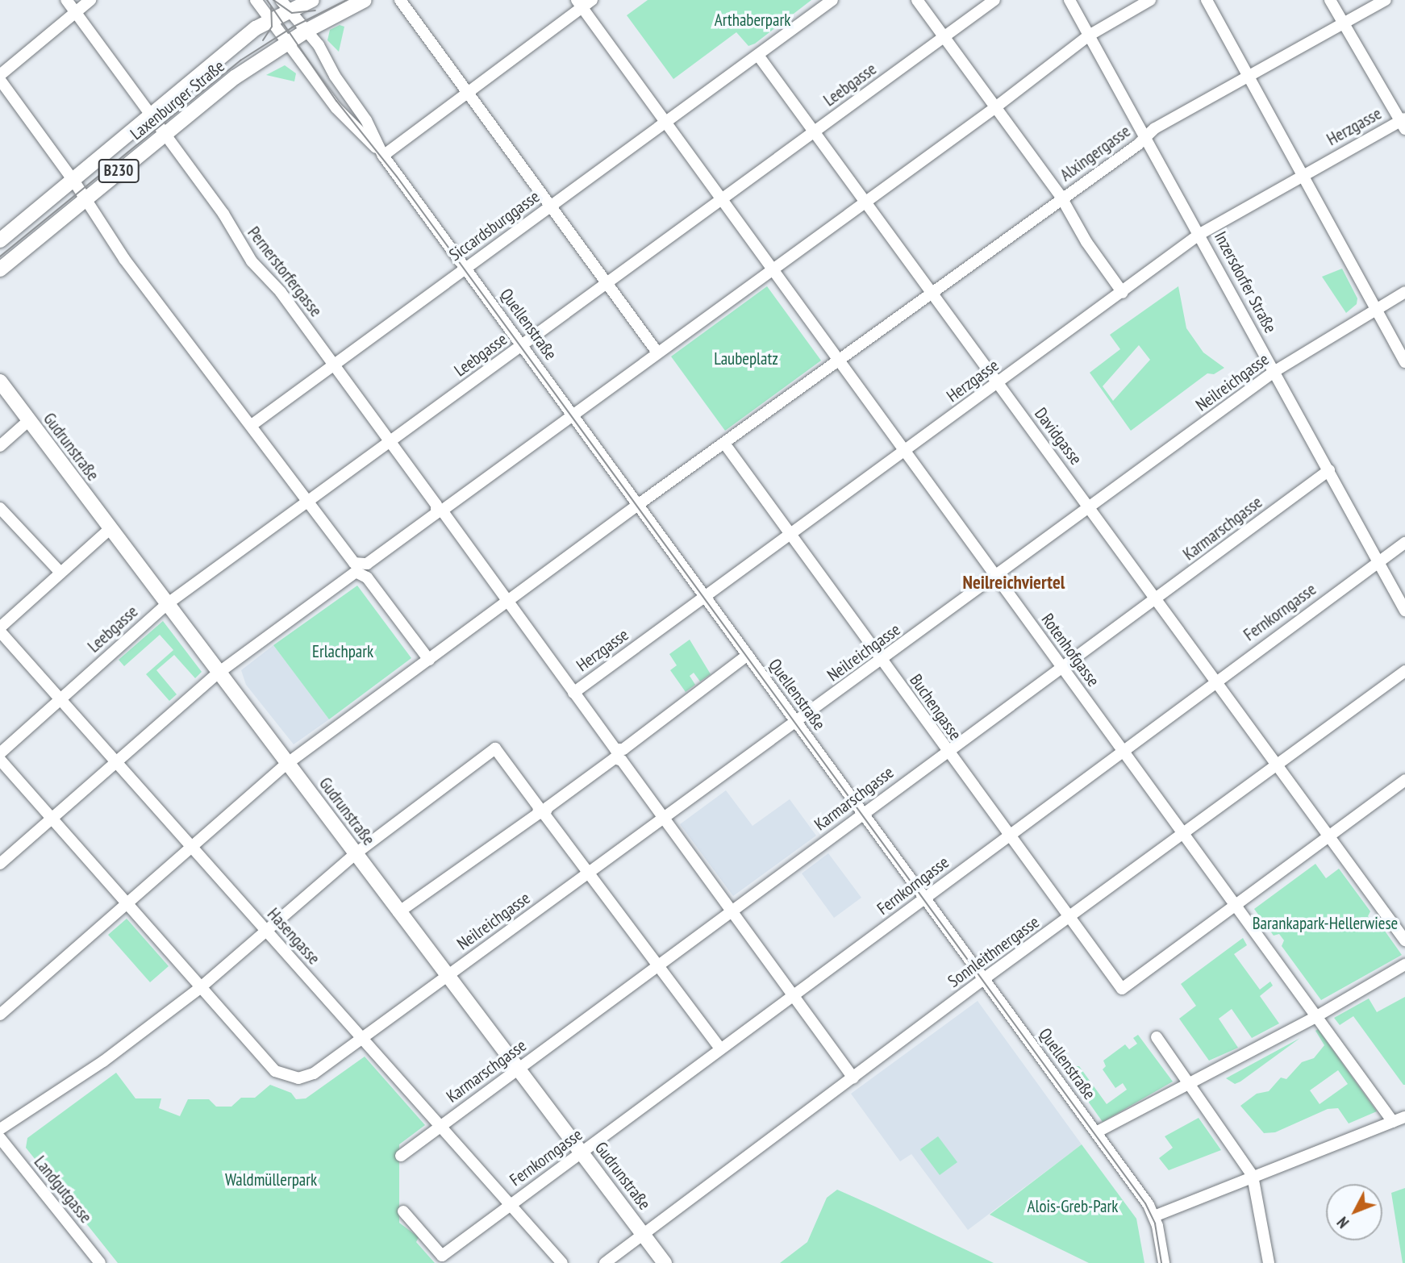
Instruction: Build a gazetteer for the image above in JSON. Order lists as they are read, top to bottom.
{
  "streets": {
    "main road": ["Laxenburger Straße", "B230", "Gudrunstraße"],
    "street": [
      "Leebgasse",
      "Herzgasse",
      "Alxingergasse",
      "Siccardsburggasse",
      "Pernerstorfergasse",
      "Inzersdorfer Straße",
      "Quellenstraße",
      "Neilreichgasse",
      "Davidgasse",
      "Karmarschgasse",
      "Fernkorngasse",
      "Rotenhofgasse",
      "Buchengasse",
      "Hasengasse",
      "Sonnleithnergasse",
      "Landgutgasse"
    ]
  },
  "crossings": [
    ["Leebgasse", "Pernerstorfergasse"],
    ["Leebgasse", "Quellenstraße"],
    ["Leebgasse", "Davidgasse"],
    ["Leebgasse", "Gudrunstraße"],
    ["Leebgasse", "Hasengasse"],
    ["Laxenburger Straße", "Pernerstorfergasse"],
    ["Laxenburger Straße", "Quellenstraße"],
    ["Herzgasse", "Pernerstorfergasse"],
    ["Herzgasse", "Inzersdorfer Straße"],
    ["Herzgasse", "Quellenstraße"],
    ["Herzgasse", "Davidgasse"],
    ["Herzgasse", "Rotenhofgasse"],
    ["Herzgasse", "Buchengasse"],
    ["Alxingergasse", "Inzersdorfer Straße"],
    ["Alxingergasse", "Davidgasse"],
    ["Alxingergasse", "Rotenhofgasse"],
    ["Siccardsburggasse", "Pernerstorfergasse"],
    ["Siccardsburggasse", "Quellenstraße"],
    ["Siccardsburggasse", "Davidgasse"],
    ["Pernerstorfergasse", "Neilreichgasse"],
    ["Pernerstorfergasse", "Karmarschgasse"],
    ["Pernerstorfergasse", "Fernkorngasse"],
    ["Pernerstorfergasse", "Sonnleithnergasse"],
    ["Inzersdorfer Straße", "Neilreichgasse"],
    ["Inzersdorfer Straße", "Karmarschgasse"],
    ["Inzersdorfer Straße", "Fernkorngasse"],
    ["Quellenstraße", "Neilreichgasse"],
    ["Quellenstraße", "Karmarschgasse"],
    ["Quellenstraße", "Fernkorngasse"],
    ["Quellenstraße", "Sonnleithnergasse"],
    ["Neilreichgasse", "Davidgasse"],
    ["Neilreichgasse", "Gudrunstraße"],
    ["Neilreichgasse", "Rotenhofgasse"],
    ["Neilreichgasse", "Buchengasse"],
    ["Neilreichgasse", "Hasengasse"],
    ["Davidgasse", "Karmarschgasse"],
    ["Davidgasse", "Fernkorngasse"],
    ["Davidgasse", "Sonnleithnergasse"],
    ["Gudrunstraße", "Karmarschgasse"],
    ["Gudrunstraße", "Fernkorngasse"],
    ["Gudrunstraße", "Sonnleithnergasse"],
    ["Karmarschgasse", "Rotenhofgasse"],
    ["Karmarschgasse", "Buchengasse"],
    ["Karmarschgasse", "Hasengasse"],
    ["Fernkorngasse", "Rotenhofgasse"],
    ["Fernkorngasse", "Buchengasse"],
    ["Fernkorngasse", "Hasengasse"],
    ["Rotenhofgasse", "Buchengasse"],
    ["Rotenhofgasse", "Sonnleithnergasse"],
    ["Buchengasse", "Sonnleithnergasse"]
  ],
  "districts": ["Neilreichviertel"],
  "parks": [
    "Arthaberpark",
    "Laubeplatz",
    "Erlachpark",
    "Barankapark-Hellerwiese",
    "Waldmüllerpark",
    "Alois-Greb-Park"
  ],
  "north": "bottom left"
}
